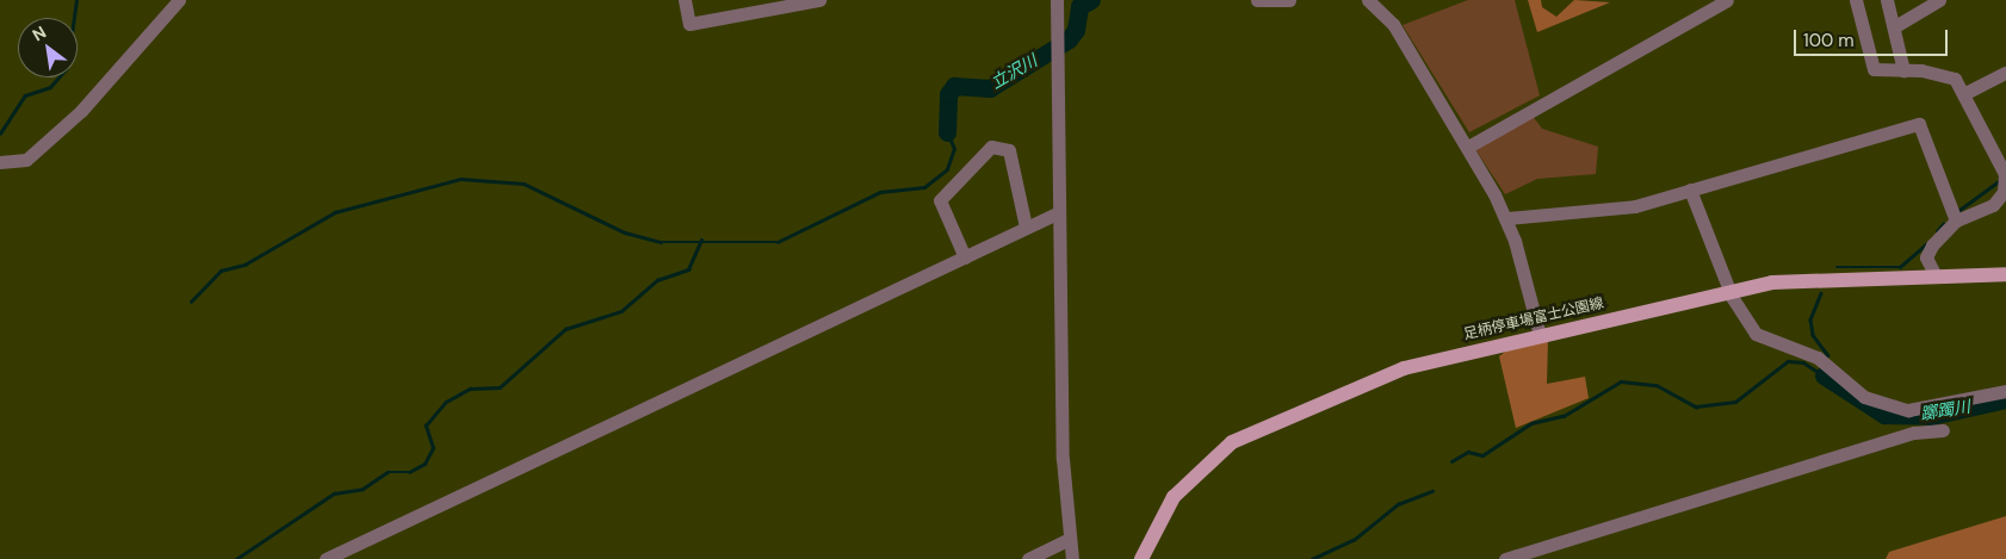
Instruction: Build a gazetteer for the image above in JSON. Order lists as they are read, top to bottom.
{
  "streets": {
    "main road": ["足柄停車場富士公園線"]
  },
  "water": ["立沢川", "躑躅川"],
  "scale_bar": "100 m",
  "north": "top left"
}
